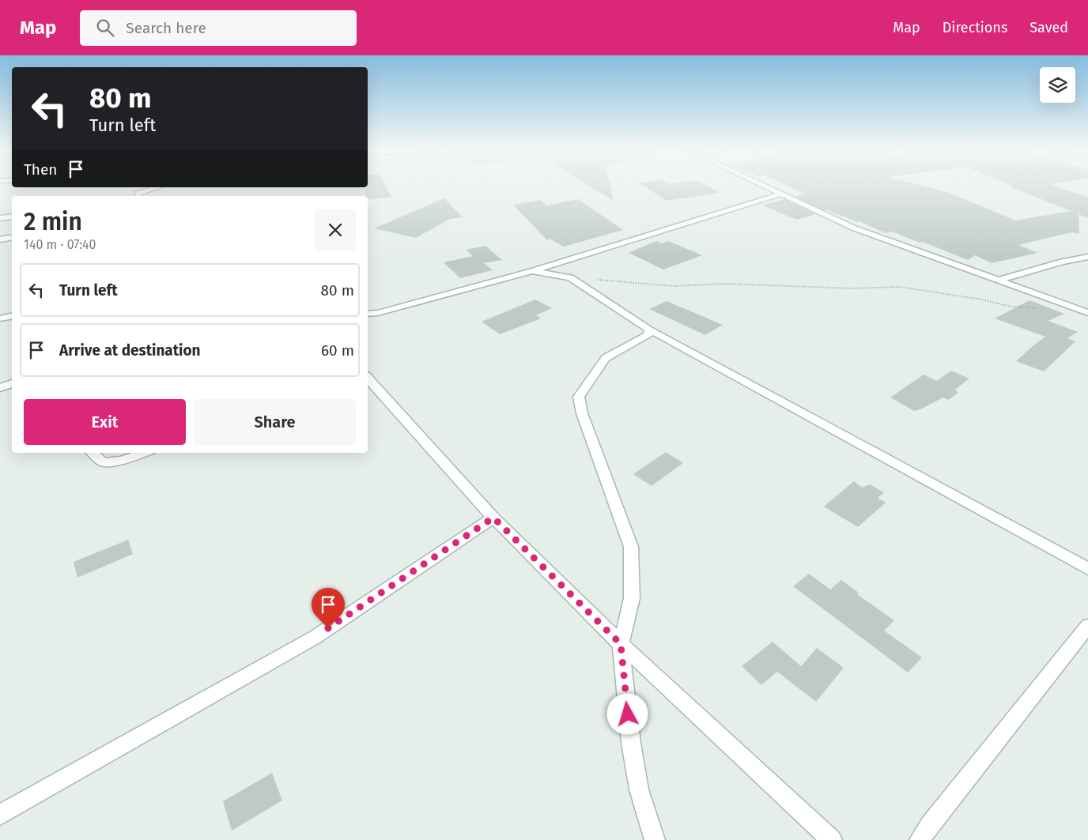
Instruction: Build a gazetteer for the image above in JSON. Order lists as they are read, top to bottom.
{
  "page": {
    "header": "Map",
    "search": "Search here",
    "nav": ["Map", "Directions", "Saved"],
    "turn": ["80 m", "Turn left"],
    "then": "Then",
    "heading": ["2 min", "140 m · 07:40"],
    "list": [
      {
        "name": "Turn left",
        "value": "80 m"
      },
      {
        "name": "Arrive at destination",
        "value": "60 m"
      }
    ],
    "buttons": ["Exit", "Share"]
  }
}
